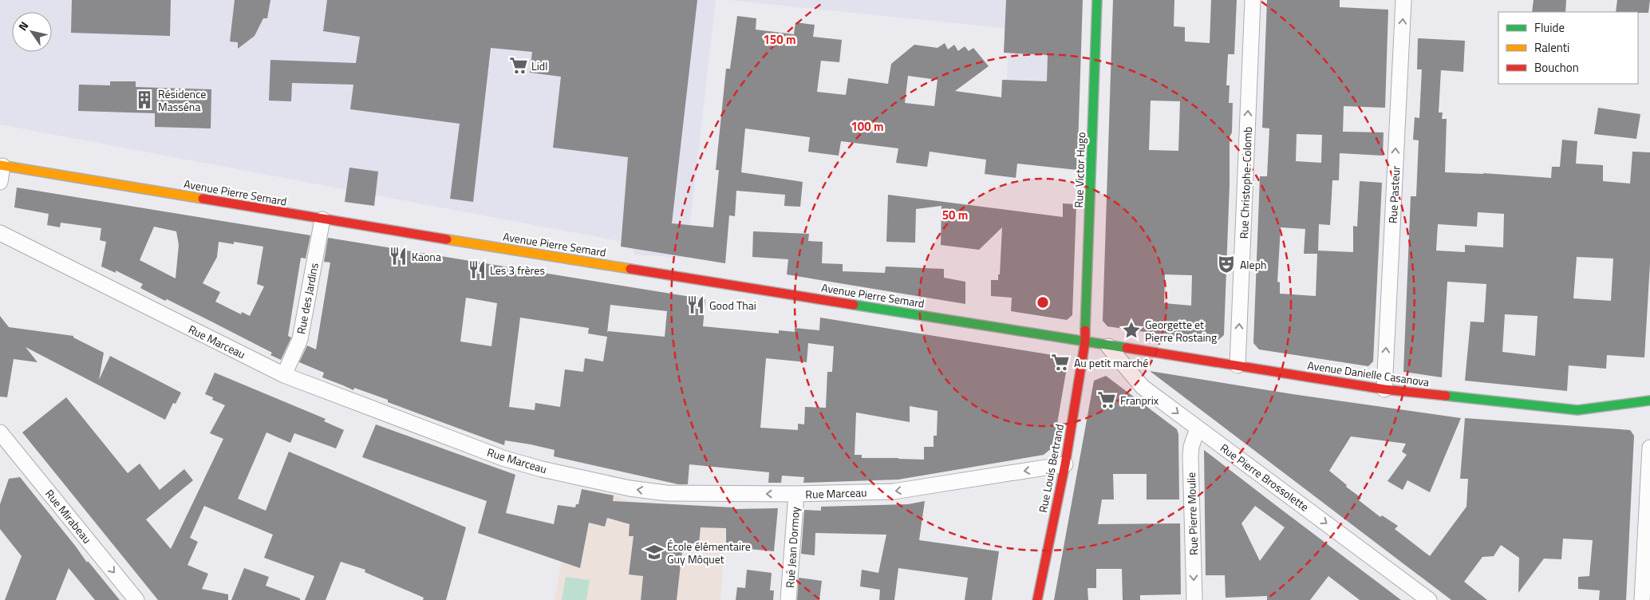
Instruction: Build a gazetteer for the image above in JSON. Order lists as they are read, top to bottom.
{
  "streets": {
    "street": [
      "Rue Victor Hugo",
      "Rue Christophe-Colomb",
      "Avenue Pierre Semard",
      "Rue Pasteur",
      "Rue des Jardins",
      "Rue Marceau",
      "Avenue Danielle Casanova",
      "Rue Louis Bertrand",
      "Rue Pierre Brossolette",
      "Rue Pierre Moulie",
      "Rue Mirabeau",
      "Rue Jean Dormoy"
    ]
  },
  "crossings": [
    ["Rue Victor Hugo", "Avenue Pierre Semard"],
    ["Rue Victor Hugo", "Avenue Danielle Casanova"],
    ["Rue Victor Hugo", "Rue Louis Bertrand"],
    ["Rue Christophe-Colomb", "Avenue Danielle Casanova"],
    ["Avenue Pierre Semard", "Rue des Jardins"],
    ["Avenue Pierre Semard", "Avenue Danielle Casanova"],
    ["Avenue Pierre Semard", "Rue Louis Bertrand"],
    ["Rue Pasteur", "Avenue Danielle Casanova"],
    ["Rue des Jardins", "Rue Marceau"],
    ["Rue Marceau", "Rue Louis Bertrand"],
    ["Rue Marceau", "Rue Jean Dormoy"],
    ["Avenue Danielle Casanova", "Rue Louis Bertrand"],
    ["Avenue Danielle Casanova", "Rue Pierre Brossolette"],
    ["Rue Pierre Brossolette", "Rue Pierre Moulie"]
  ],
  "one_way": [
    "Rue Christophe-Colomb",
    "Rue Pasteur",
    "Rue Marceau",
    "Rue Pierre Brossolette",
    "Rue Pierre Moulie",
    "Rue Mirabeau"
  ],
  "places": {
    "supermarket": ["Lidl", "Au petit marché", "Franprix"],
    "building": ["Résidence Masséna"],
    "restaurant": ["Kaona", "Les 3 frères", "Good Thai"],
    "theatre": ["Aleph"],
    "place": ["Georgette et Pierre Rostaing"],
    "school or university": ["École élémentaire Guy Môquet"]
  },
  "legend": ["Fluide", "Ralenti", "Bouchon"],
  "north": "top left",
  "rings": ["150 m", "100 m", "50 m"]
}
